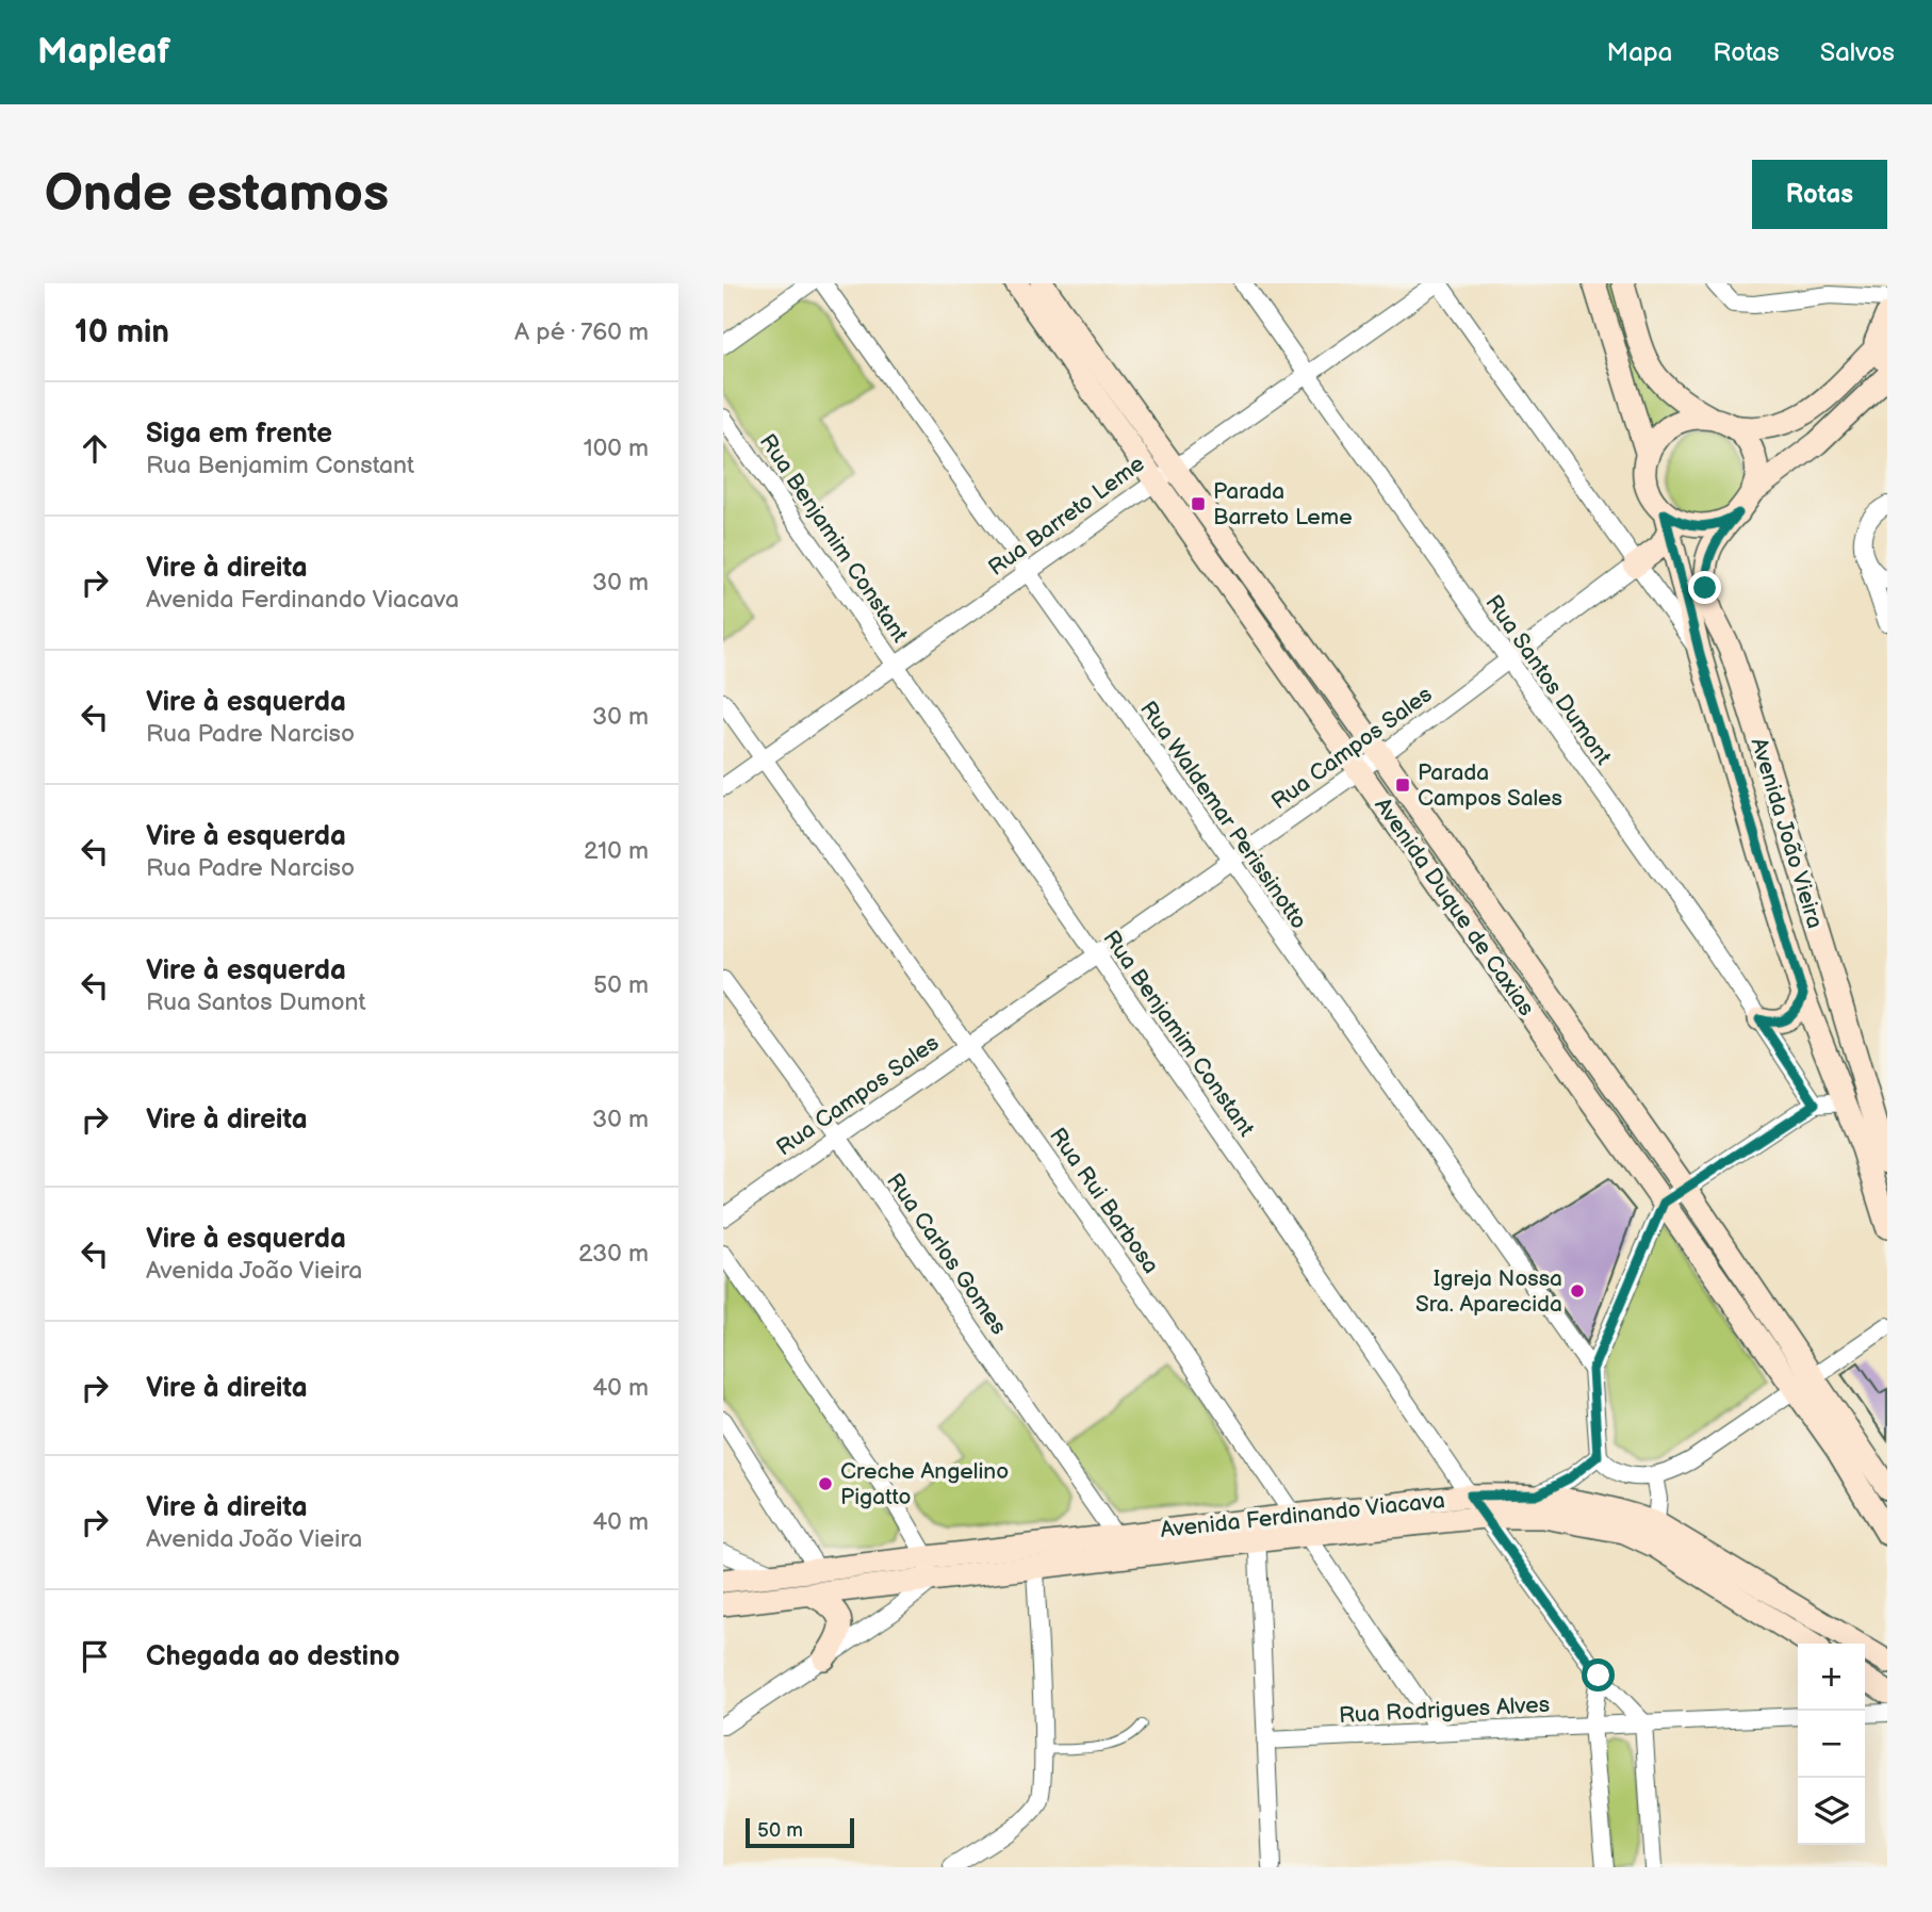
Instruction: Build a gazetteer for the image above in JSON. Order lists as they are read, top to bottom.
{
  "streets": {
    "street": [
      "Rua Barreto Leme",
      "Rua Benjamim Constant",
      "Rua Santos Dumont",
      "Rua Campos Sales",
      "Rua Waldemar Perissinotto",
      "Avenida João Vieira",
      "Avenida Duque de Caxias",
      "Rua Rui Barbosa",
      "Rua Carlos Gomes",
      "Avenida Ferdinando Viacava",
      "Rua Rodrigues Alves"
    ]
  },
  "crossings": [
    ["Rua Barreto Leme", "Rua Benjamim Constant"],
    ["Rua Barreto Leme", "Rua Santos Dumont"],
    ["Rua Barreto Leme", "Rua Waldemar Perissinotto"],
    ["Rua Barreto Leme", "Avenida Duque de Caxias"],
    ["Rua Barreto Leme", "Rua Rui Barbosa"],
    ["Rua Benjamim Constant", "Rua Campos Sales"],
    ["Rua Benjamim Constant", "Avenida Ferdinando Viacava"],
    ["Rua Benjamim Constant", "Rua Rodrigues Alves"],
    ["Rua Santos Dumont", "Rua Campos Sales"],
    ["Rua Campos Sales", "Rua Waldemar Perissinotto"],
    ["Rua Campos Sales", "Avenida Duque de Caxias"],
    ["Rua Campos Sales", "Rua Rui Barbosa"],
    ["Rua Campos Sales", "Rua Carlos Gomes"],
    ["Rua Rui Barbosa", "Avenida Ferdinando Viacava"],
    ["Rua Rui Barbosa", "Rua Rodrigues Alves"],
    ["Rua Carlos Gomes", "Avenida Ferdinando Viacava"]
  ],
  "places": {
    "transit": ["Parada Barreto Leme", "Parada Campos Sales"],
    "other": ["Igreja Nossa Sra. Aparecida", "Creche Angelino Pigatto"]
  },
  "scale_bar": "50 m",
  "page": {
    "header": "Mapleaf",
    "nav": ["Mapa", "Rotas", "Salvos"],
    "buttons": "Rotas",
    "title": "Onde estamos",
    "heading": ["10 min", "A pé · 760 m"],
    "list": [
      ["Siga em frente", "Rua Benjamim Constant", "100 m"],
      ["Vire à direita", "Avenida Ferdinando Viacava", "30 m"],
      ["Vire à esquerda", "Rua Padre Narciso", "30 m"],
      ["Vire à esquerda", "Rua Padre Narciso", "210 m"],
      ["Vire à esquerda", "Rua Santos Dumont", "50 m"],
      ["Vire à direita", "30 m"],
      ["Vire à esquerda", "Avenida João Vieira", "230 m"],
      ["Vire à direita", "40 m"],
      ["Vire à direita", "Avenida João Vieira", "40 m"],
      "Chegada ao destino"
    ],
    "map_buttons": ["+", "−"],
    "scale": "50 m"
  }
}
